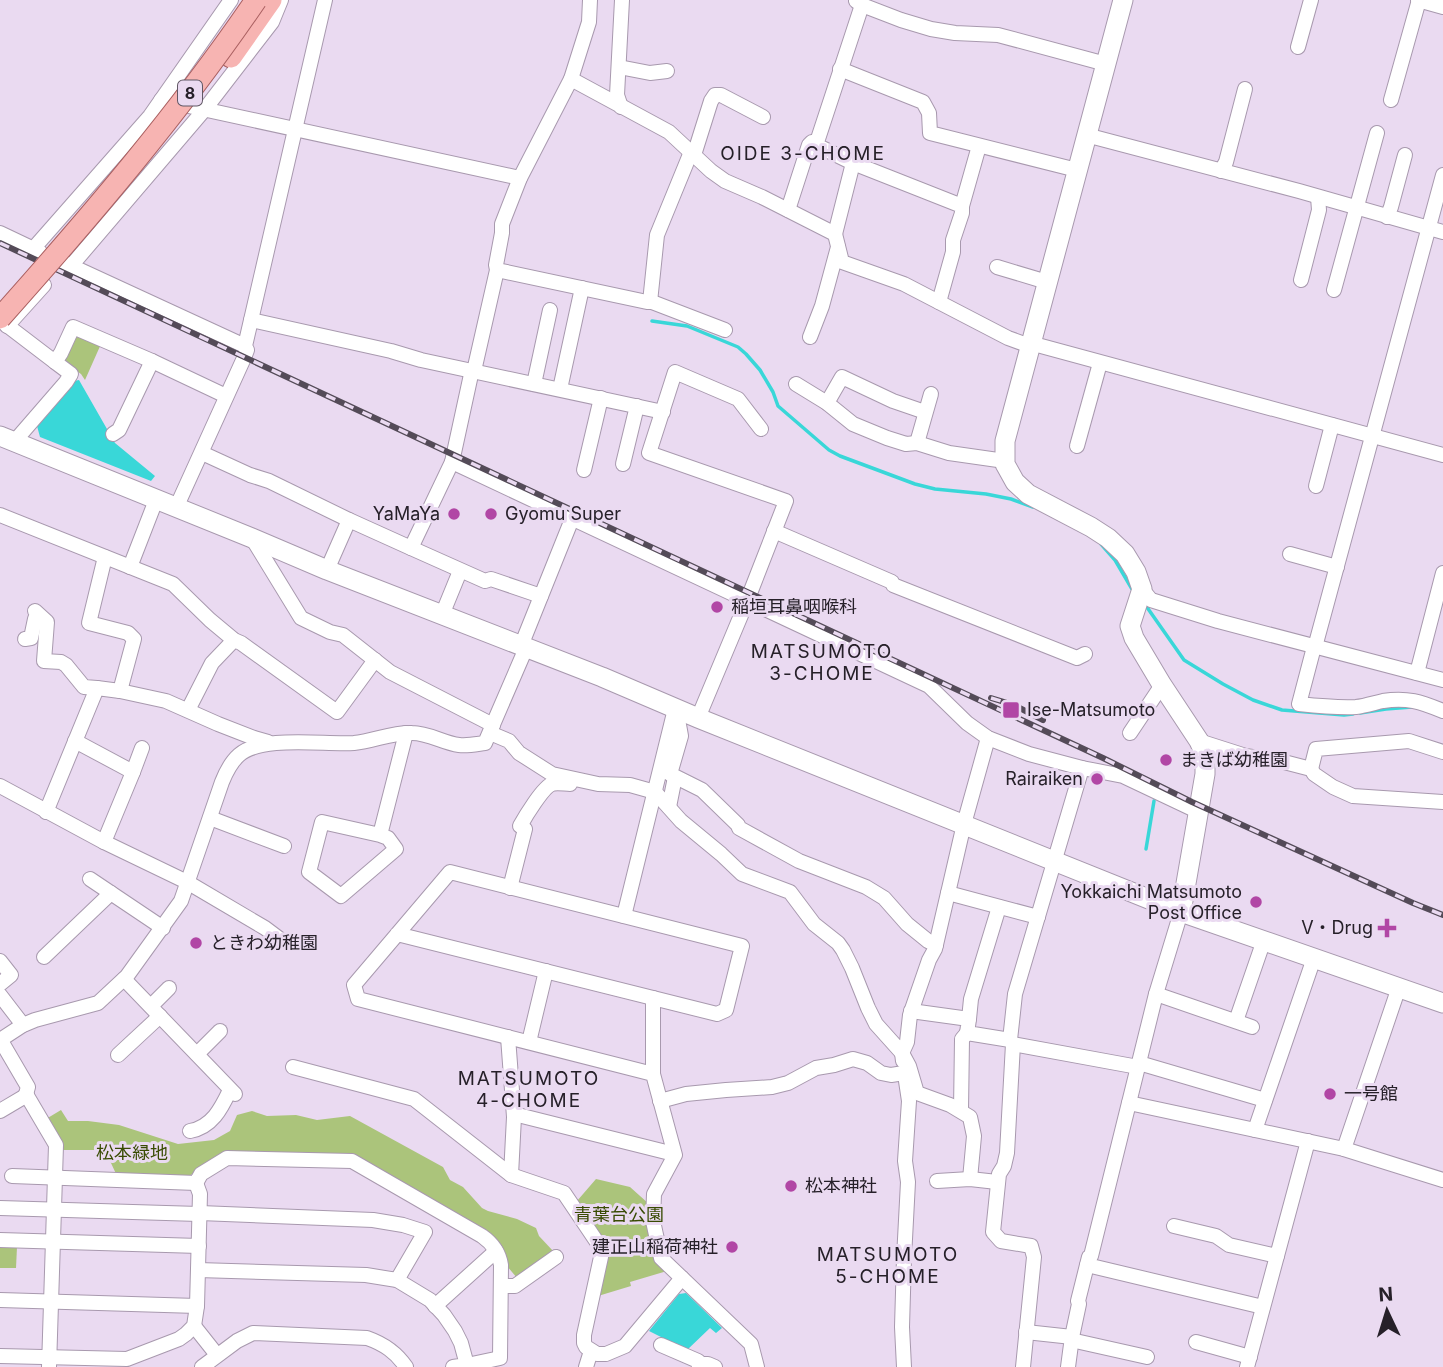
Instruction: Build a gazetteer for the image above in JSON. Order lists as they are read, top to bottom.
{
  "streets": {
    "main road": ["8"]
  },
  "districts": [
    "OIDE 3-CHOME",
    "MATSUMOTO 3-CHOME",
    "MATSUMOTO 4-CHOME",
    "MATSUMOTO 5-CHOME"
  ],
  "parks": ["松本緑地", "青葉台公園"],
  "places": {
    "other": [
      "YaMaYa",
      "Gyomu Super",
      "稲垣耳鼻咽喉科",
      "まきば幼稚園",
      "Rairaiken",
      "Yokkaichi Matsumoto Post Office",
      "ときわ幼稚園",
      "一号館",
      "松本神社",
      "建正山稲荷神社"
    ],
    "transit": ["Ise-Matsumoto"],
    "health": ["V・Drug"]
  },
  "north": "top"
}
